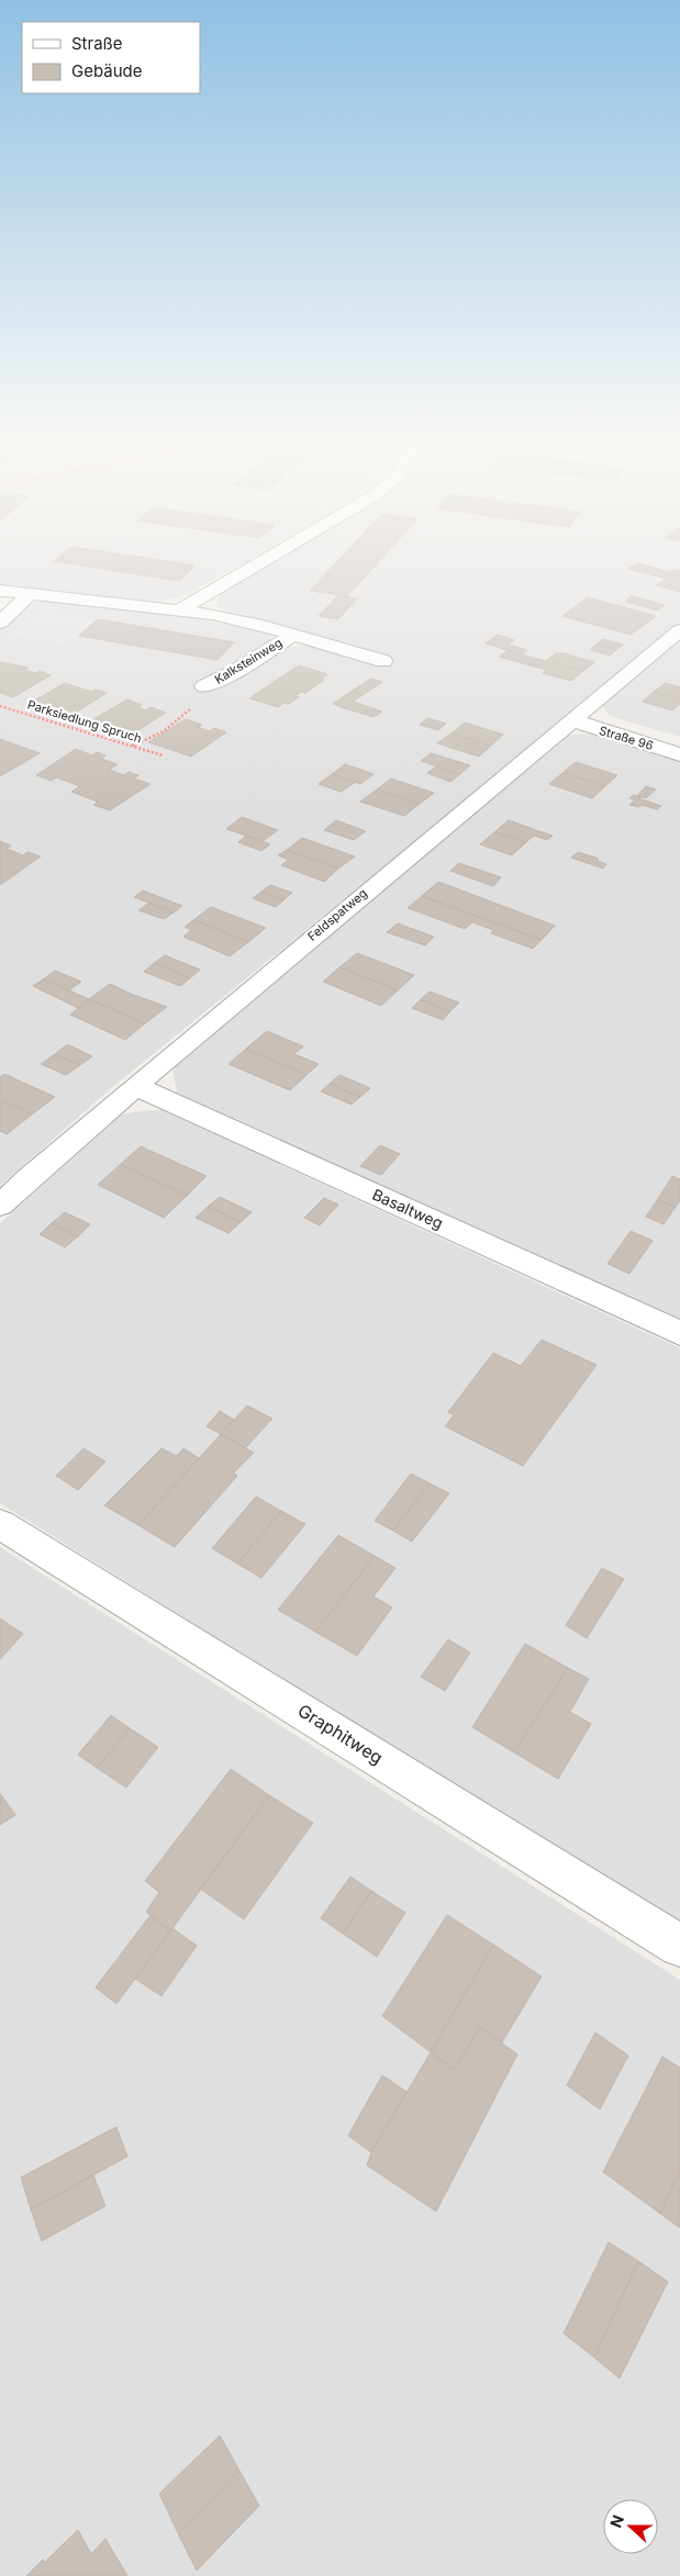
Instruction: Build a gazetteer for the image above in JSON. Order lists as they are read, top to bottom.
{
  "streets": {
    "street": [
      "Kalksteinweg",
      "Straße 96",
      "Feldspatweg",
      "Basaltweg",
      "Graphitweg"
    ],
    "path": ["Parksiedlung Spruch"]
  },
  "crossings": [
    ["Straße 96", "Feldspatweg"],
    ["Feldspatweg", "Basaltweg"]
  ],
  "legend": ["Straße", "Gebäude"],
  "north": "left"
}
